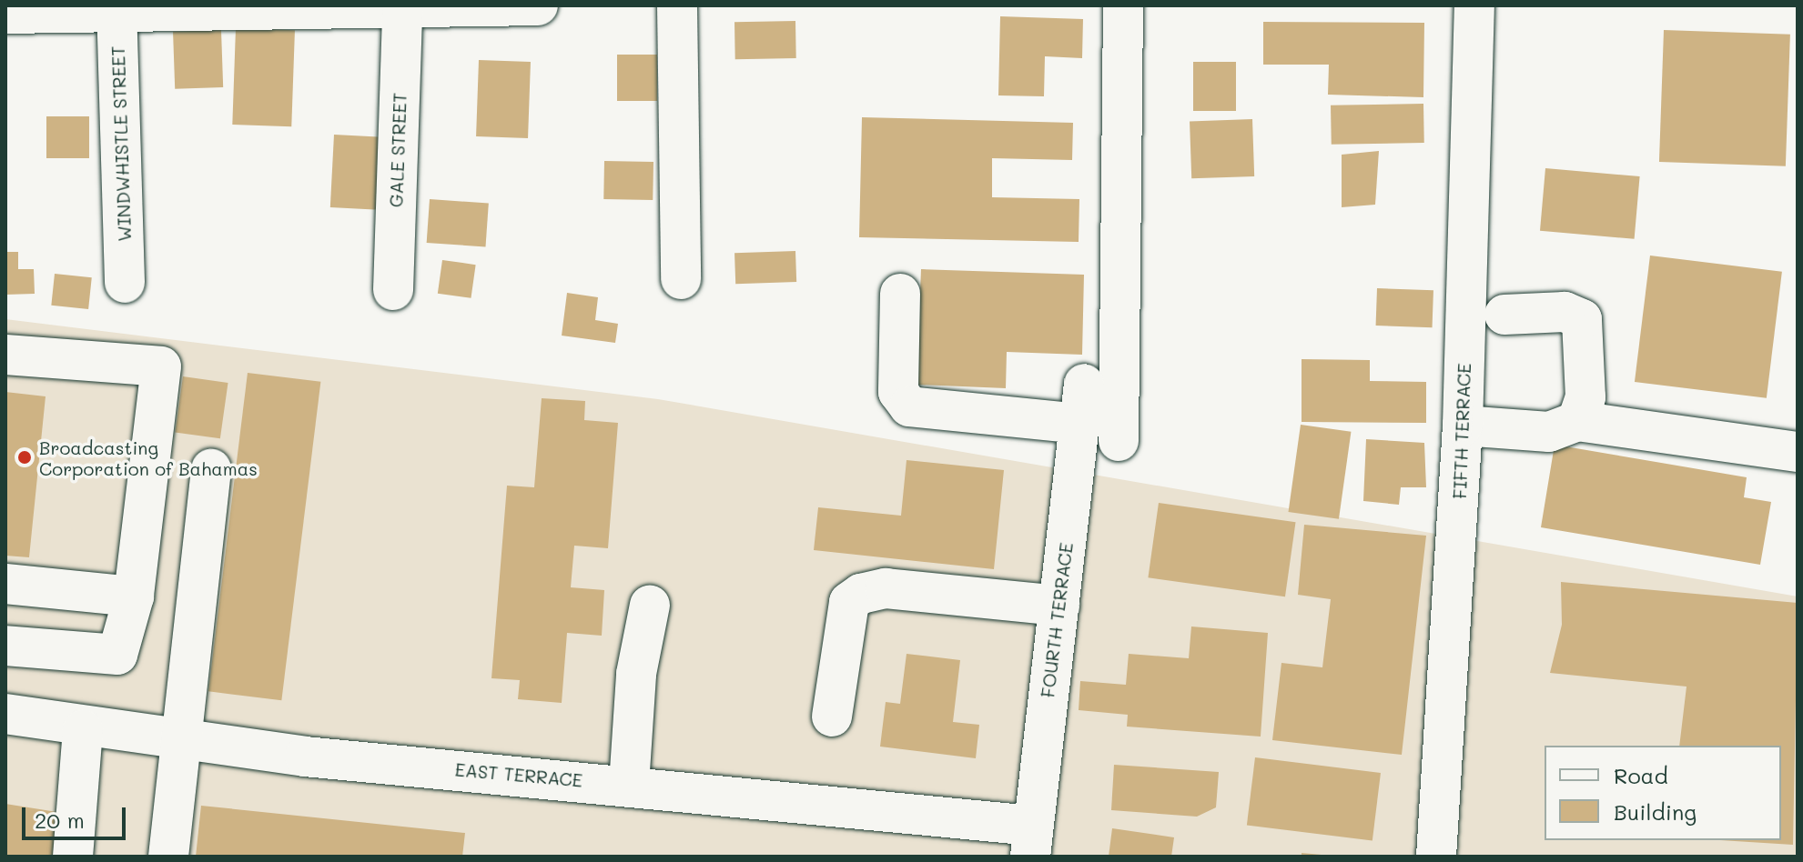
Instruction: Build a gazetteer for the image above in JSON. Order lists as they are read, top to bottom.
{
  "streets": {
    "street": [
      "WINDWHISTLE STREET",
      "GALE STREET",
      "FIFTH TERRACE",
      "FOURTH TERRACE",
      "EAST TERRACE"
    ]
  },
  "crossings": [
    ["FOURTH TERRACE", "EAST TERRACE"]
  ],
  "places": ["Broadcasting Corporation of Bahamas"],
  "legend": ["Road", "Building"],
  "scale_bar": "20 m"
}
